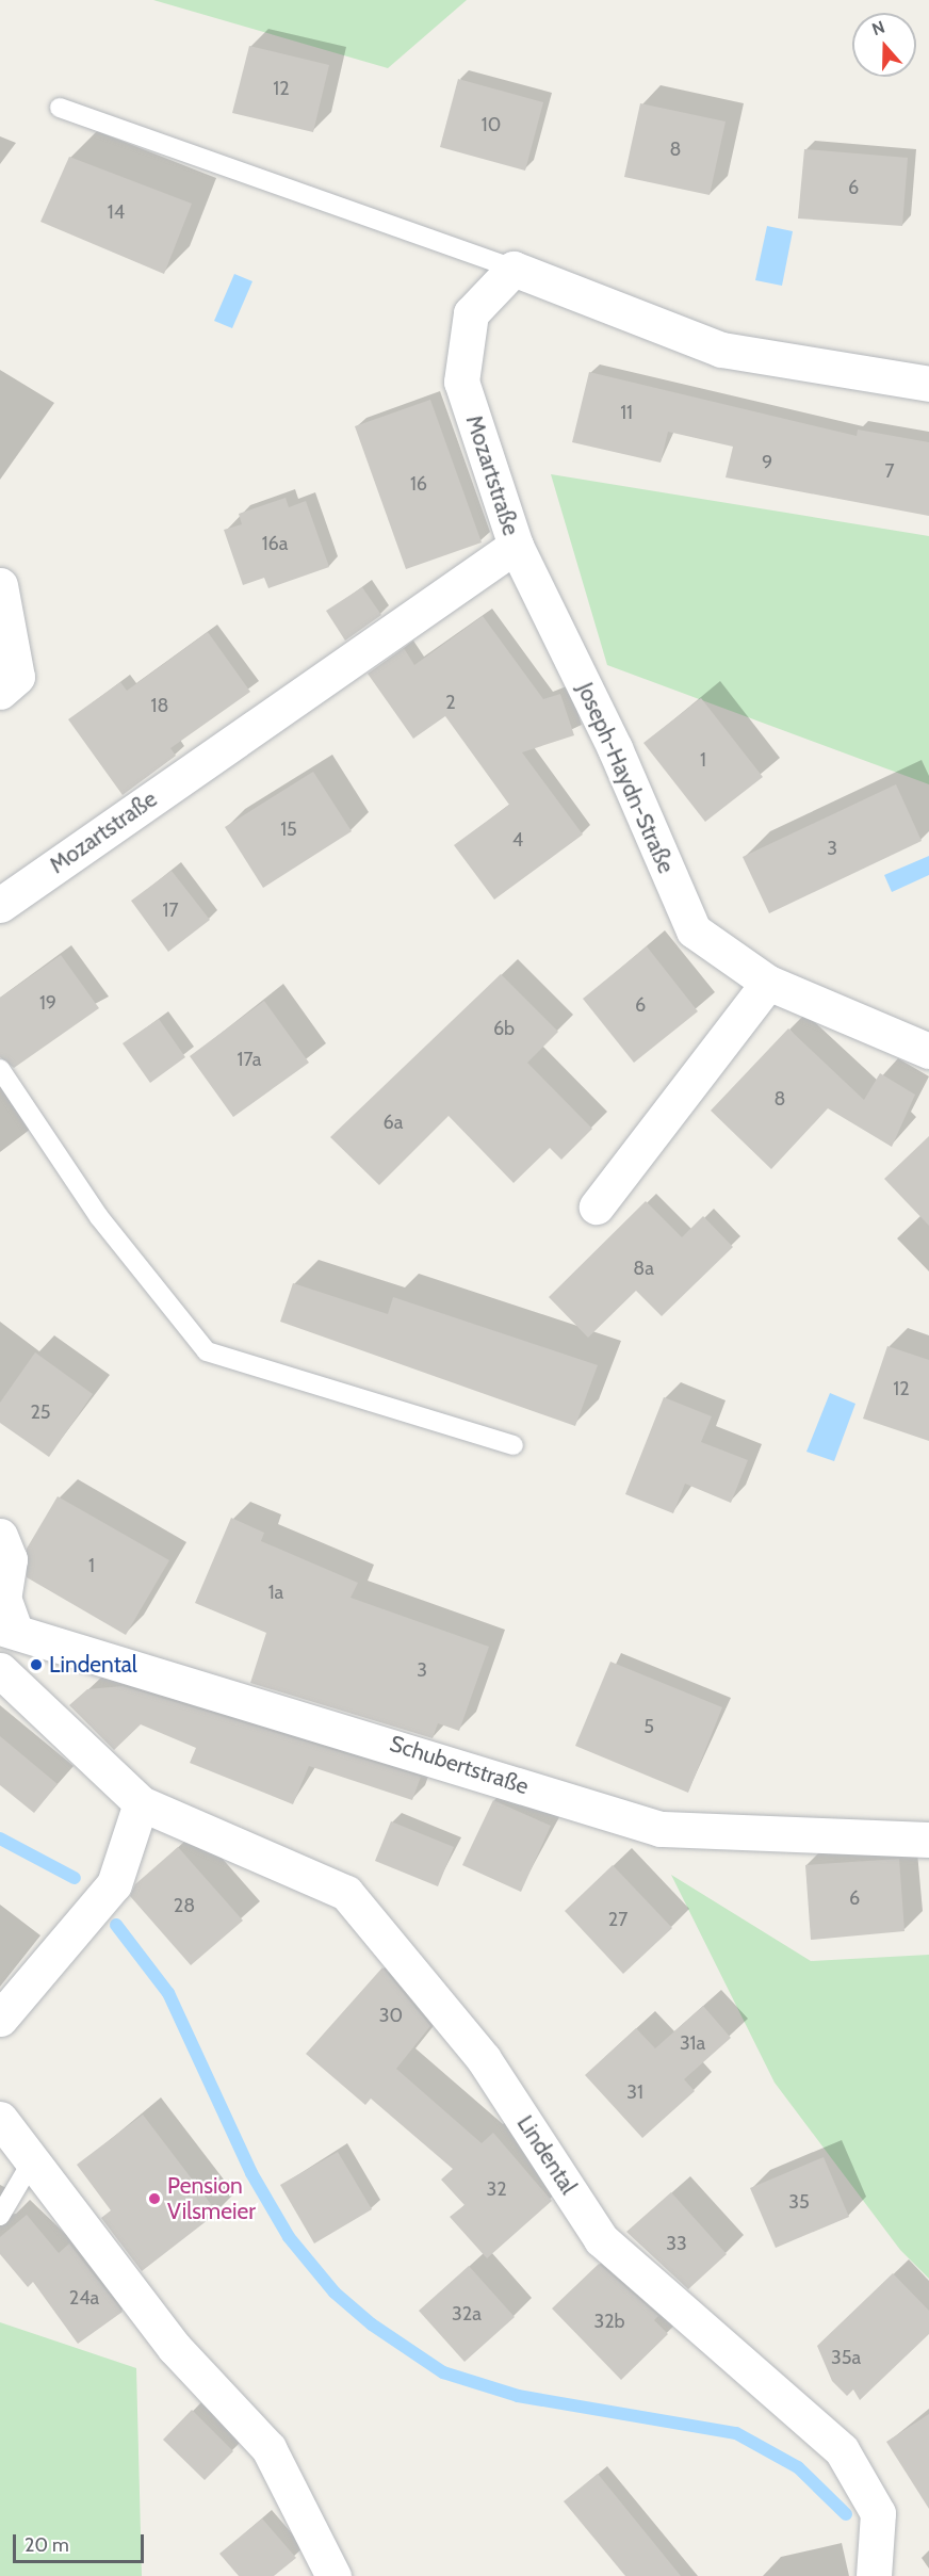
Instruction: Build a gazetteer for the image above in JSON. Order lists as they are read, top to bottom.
{
  "streets": {
    "street": [
      "Mozartstraße",
      "Joseph-Haydn-Straße",
      "Schubertstraße",
      "Lindental"
    ]
  },
  "crossings": [
    ["Mozartstraße", "Joseph-Haydn-Straße"]
  ],
  "places": ["Lindental", "Pension Vilsmeier"],
  "house_numbers": [
    "12",
    "10",
    "8",
    "6",
    "14",
    "11",
    "9",
    "7",
    "16",
    "16a",
    "2",
    "18",
    "1",
    "15",
    "4",
    "3",
    "17",
    "19",
    "6",
    "6b",
    "17a",
    "8",
    "6a",
    "8a",
    "12",
    "25",
    "1",
    "1a",
    "3",
    "5",
    "6",
    "28",
    "27",
    "30",
    "31a",
    "31",
    "32",
    "35",
    "33",
    "24a",
    "32a",
    "32b",
    "35a"
  ],
  "scale_bar": "20 m",
  "north": "top"
}
